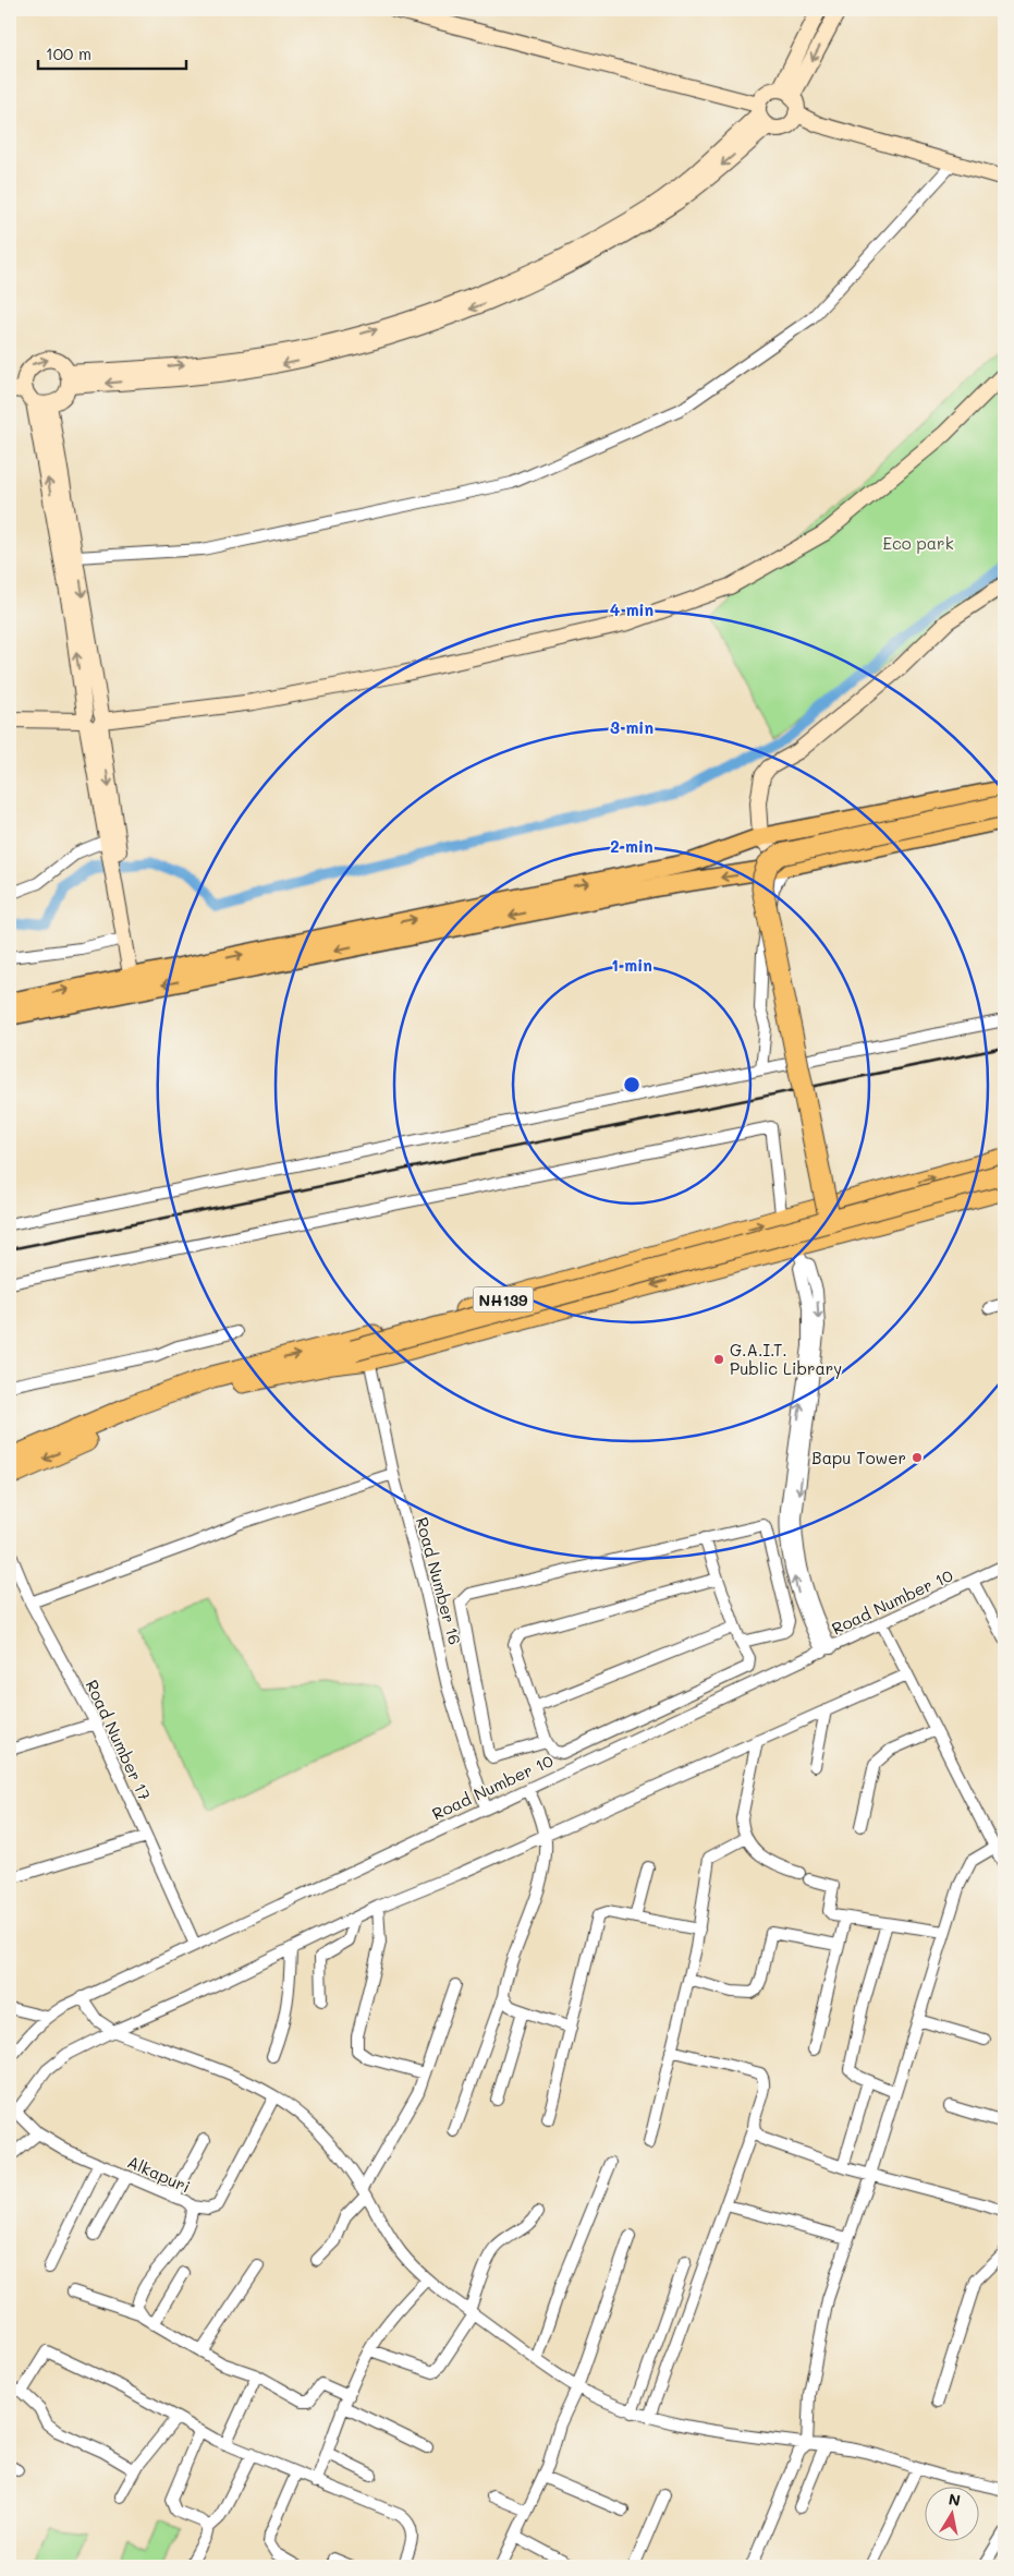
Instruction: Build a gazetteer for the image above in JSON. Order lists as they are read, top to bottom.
{
  "streets": {
    "highway": ["NH139"],
    "street": [
      "Road Number 16",
      "Road Number 10",
      "Road Number 17",
      "Alkapuri"
    ]
  },
  "crossings": [
    ["NH139", "Road Number 16"],
    ["Road Number 16", "Road Number 10"],
    ["Road Number 10", "Road Number 17"]
  ],
  "parks": ["Eco park"],
  "places": ["G.A.I.T. Public Library", "Bapu Tower"],
  "scale_bar": "100 m",
  "north": "top",
  "rings": [
    "4 min",
    "3 min",
    "2 min",
    "1 min"
  ]
}
